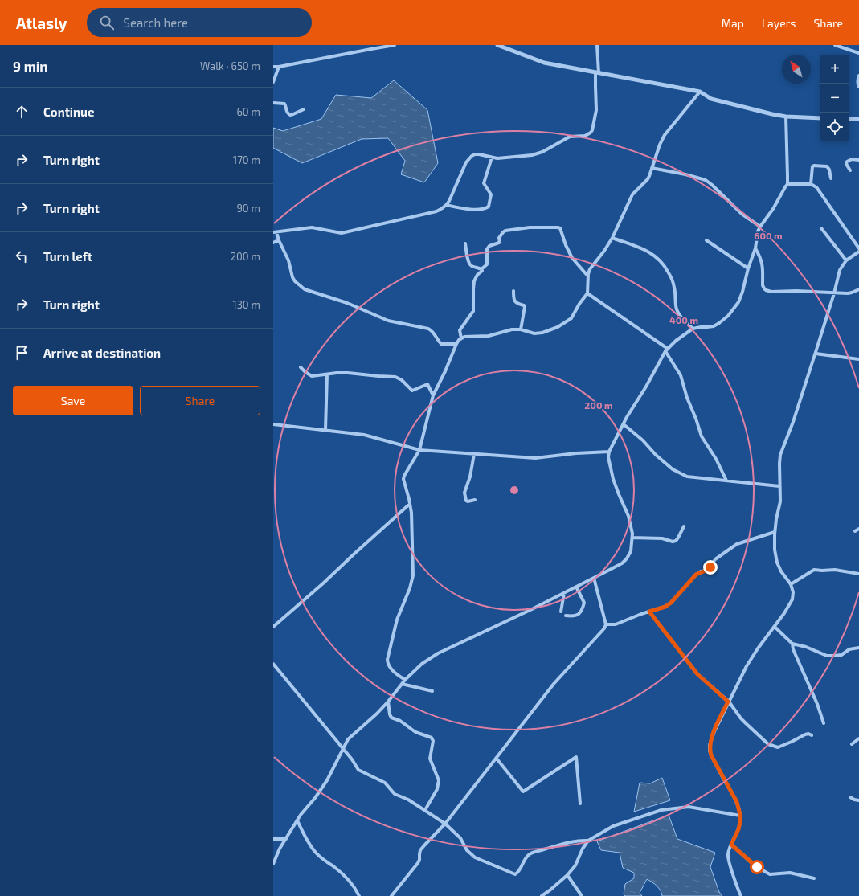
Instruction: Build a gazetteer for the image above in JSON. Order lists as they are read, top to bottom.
{
  "north": "top left",
  "page": {
    "header": "Atlasly",
    "search": "Search here",
    "nav": ["Map", "Layers", "Share"],
    "heading": ["9 min", "Walk · 650 m"],
    "map_buttons": ["+", "−"],
    "list": [
      ["Continue", "60 m"],
      ["Turn right", "170 m"],
      ["Turn right", "90 m"],
      ["Turn left", "200 m"],
      ["Turn right", "130 m"],
      "Arrive at destination"
    ],
    "buttons": ["Save", "Share"]
  },
  "rings": ["600 m", "400 m", "200 m"]
}
